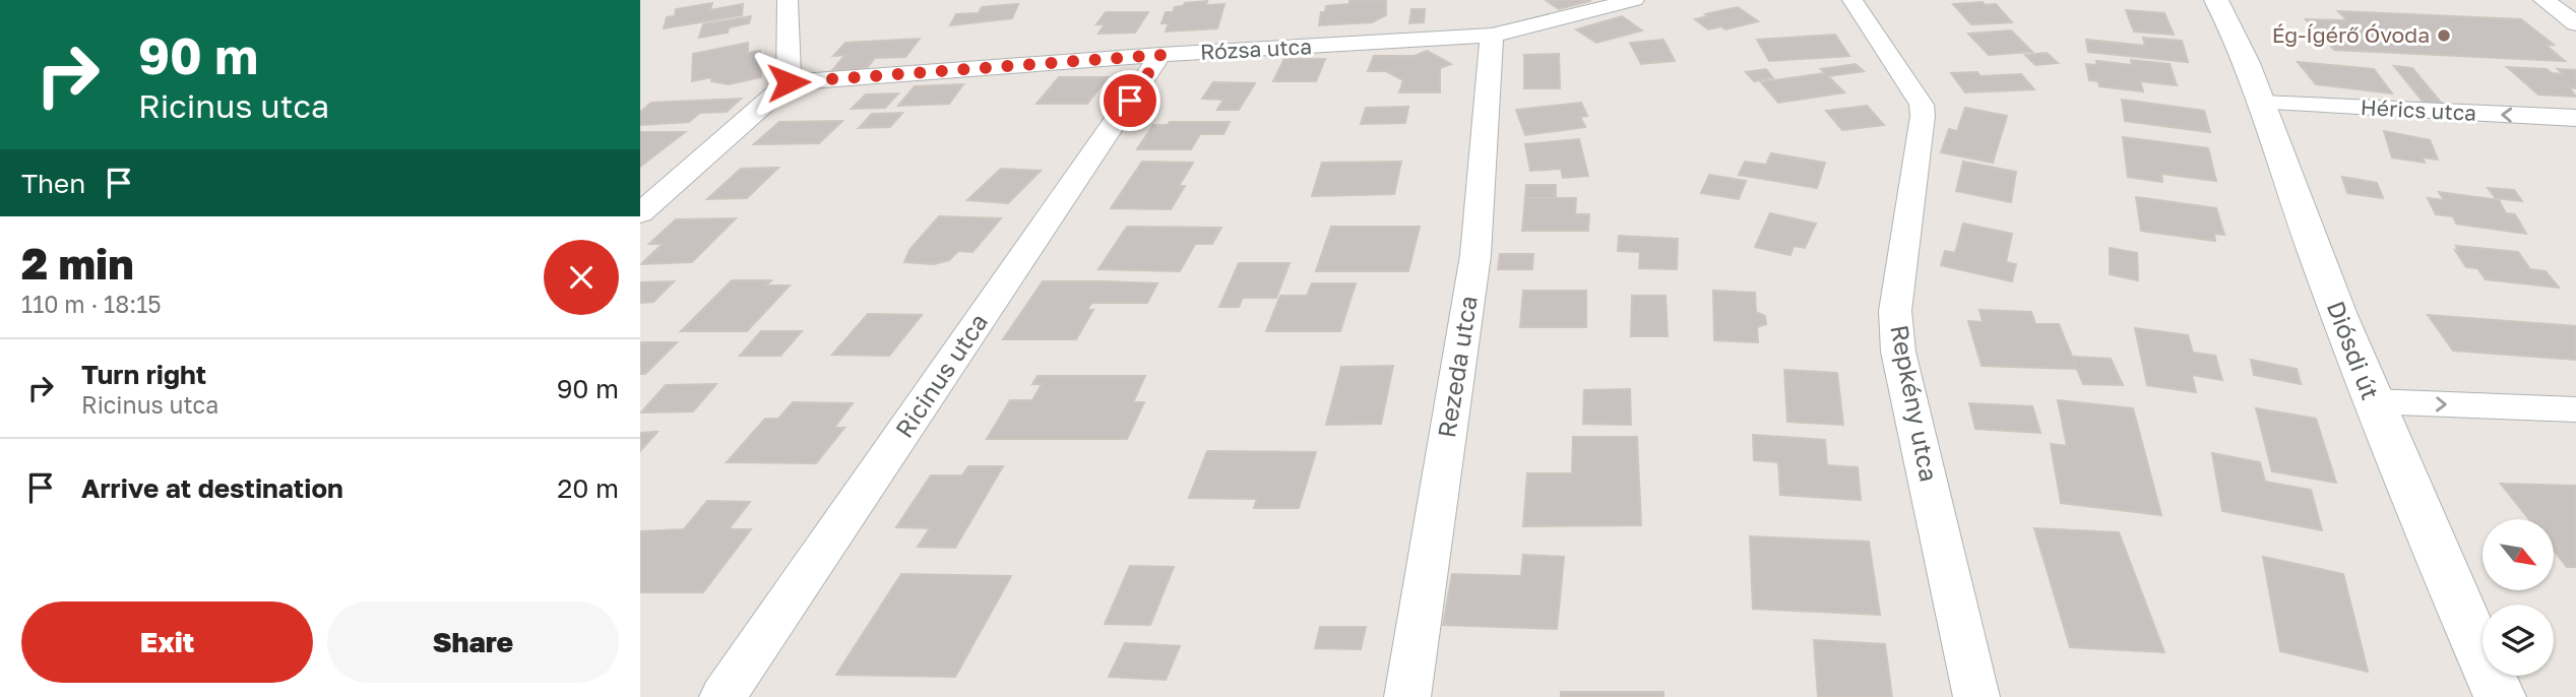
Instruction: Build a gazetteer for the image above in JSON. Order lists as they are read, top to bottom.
{
  "streets": {
    "main road": ["Diósdi út"],
    "street": [
      "Rózsa utca",
      "Hérics utca",
      "Rezeda utca",
      "Ricinus utca",
      "Repkény utca"
    ]
  },
  "crossings": [
    ["Rózsa utca", "Rezeda utca"],
    ["Rózsa utca", "Ricinus utca"],
    ["Hérics utca", "Diósdi út"]
  ],
  "places": ["Ég-Ígérő Óvoda"],
  "north": "bottom right",
  "page": {
    "turn": ["90 m", "Ricinus utca"],
    "then": "Then",
    "heading": ["2 min", "110 m · 18:15"],
    "list": [
      {
        "name": "Turn right",
        "note": "Ricinus utca",
        "value": "90 m"
      },
      {
        "name": "Arrive at destination",
        "value": "20 m"
      }
    ],
    "buttons": ["Exit", "Share"]
  }
}
